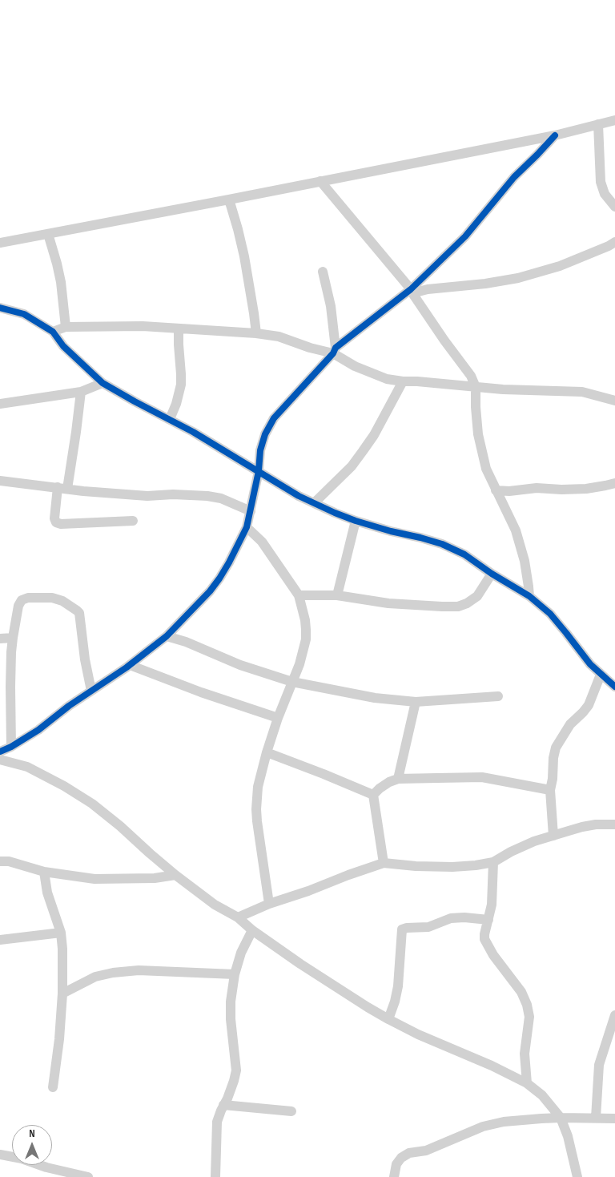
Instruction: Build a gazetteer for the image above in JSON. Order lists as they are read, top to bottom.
{
  "north": "top"
}
